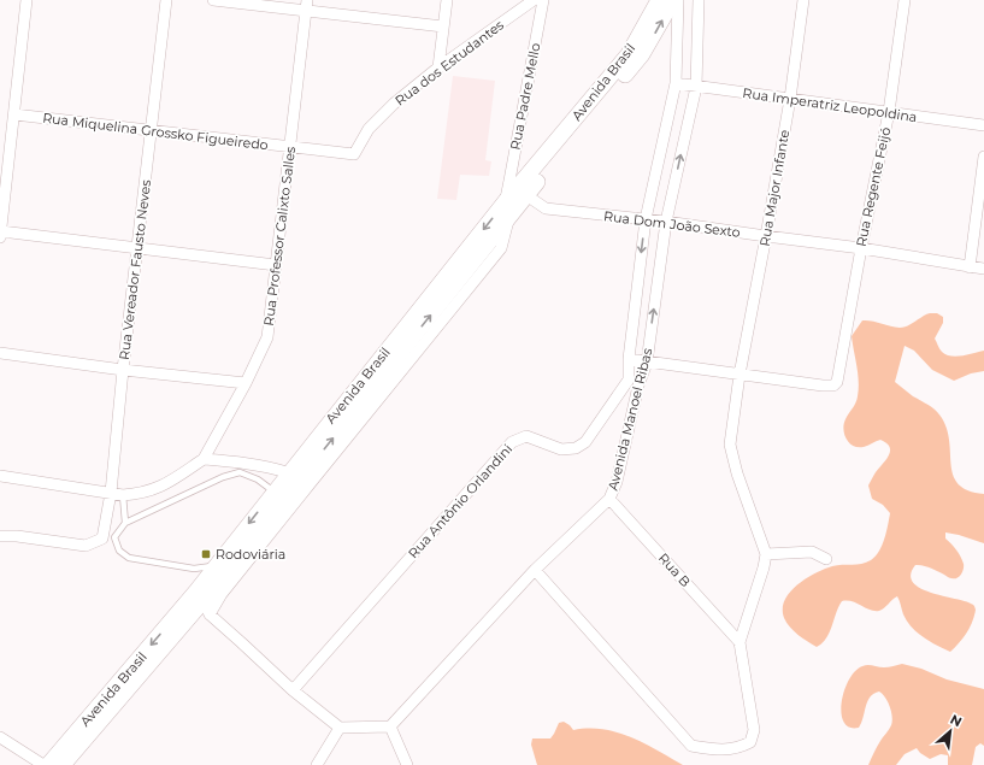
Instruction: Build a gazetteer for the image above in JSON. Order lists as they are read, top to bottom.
{
  "streets": {
    "main road": ["Avenida Brasil"],
    "street": [
      "Rua dos Estudantes",
      "Rua Padre Mello",
      "Rua Imperatriz Leopoldina",
      "Rua Miquelina Grossko Figueiredo",
      "Rua Regente Feijó",
      "Rua Major Infante",
      "Rua Dom João Sexto",
      "Rua Professor Calixto Salles",
      "Rua Vereador Fausto Neves",
      "Avenida Manoel Ribas",
      "Rua Antônio Orlandini",
      "Rua B"
    ]
  },
  "crossings": [
    ["Rua dos Estudantes", "Rua Miquelina Grossko Figueiredo"],
    ["Avenida Brasil", "Rua Padre Mello"],
    ["Avenida Brasil", "Rua Dom João Sexto"],
    ["Rua Padre Mello", "Rua Dom João Sexto"],
    ["Rua Imperatriz Leopoldina", "Rua Regente Feijó"],
    ["Rua Imperatriz Leopoldina", "Rua Major Infante"],
    ["Rua Imperatriz Leopoldina", "Avenida Manoel Ribas"],
    ["Rua Miquelina Grossko Figueiredo", "Rua Professor Calixto Salles"],
    ["Rua Miquelina Grossko Figueiredo", "Rua Vereador Fausto Neves"],
    ["Rua Regente Feijó", "Rua Major Infante"],
    ["Rua Regente Feijó", "Rua Dom João Sexto"],
    ["Rua Major Infante", "Rua Dom João Sexto"],
    ["Rua Dom João Sexto", "Avenida Manoel Ribas"],
    ["Avenida Manoel Ribas", "Rua B"]
  ],
  "places": {
    "transit": ["Rodoviária"]
  },
  "north": "top right"
}
